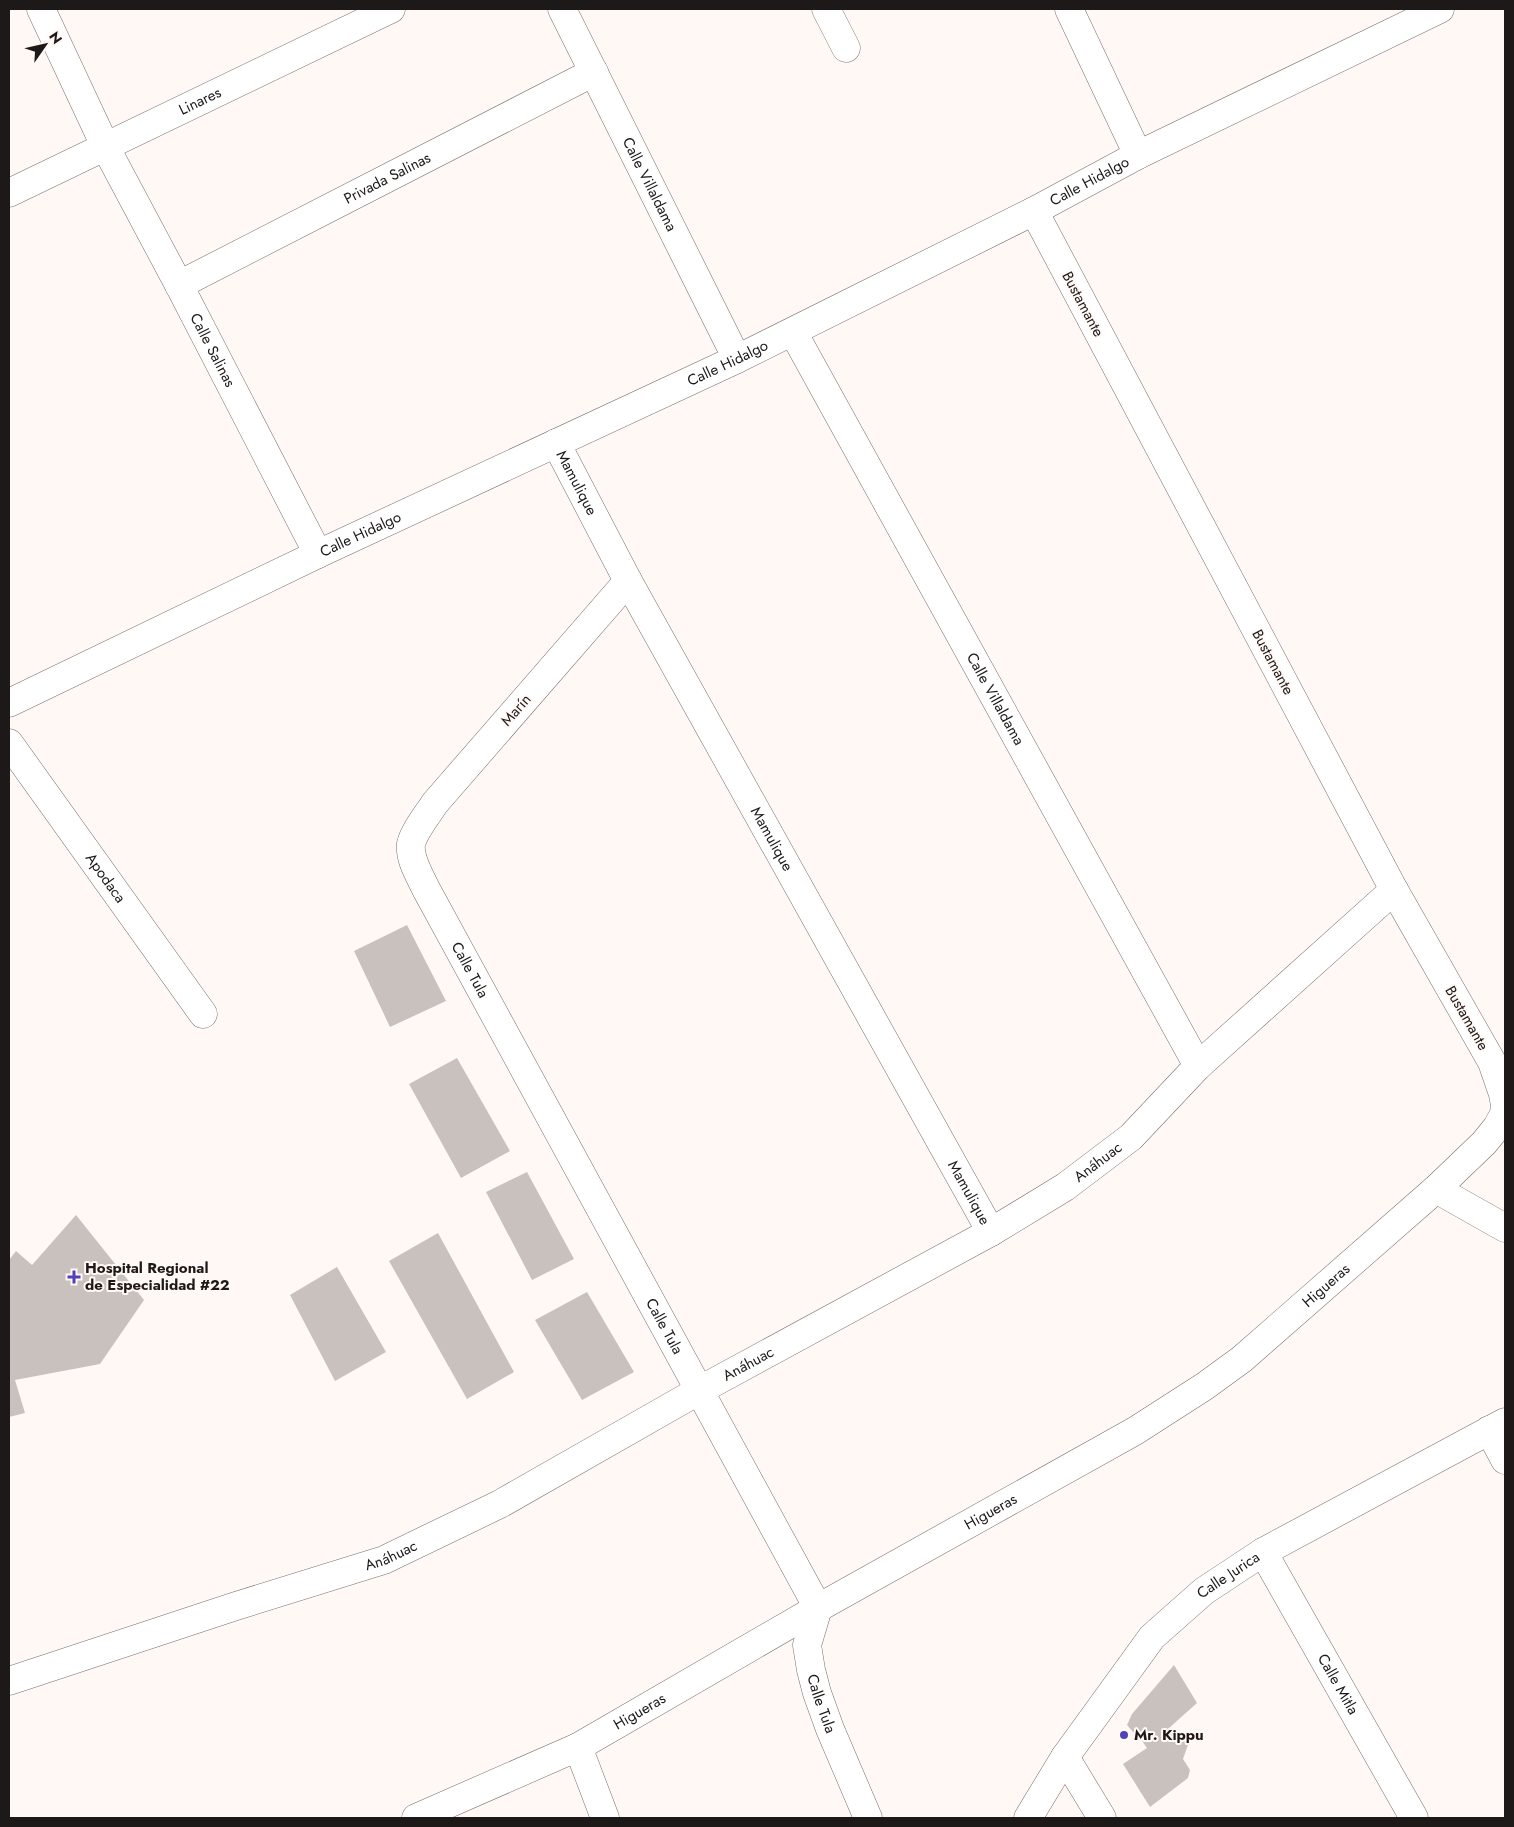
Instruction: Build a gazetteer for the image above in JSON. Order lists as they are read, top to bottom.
{
  "streets": {
    "street": [
      "Linares",
      "Privada Salinas",
      "Calle Hidalgo",
      "Calle Villaldama",
      "Bustamante",
      "Calle Salinas",
      "Mamulique",
      "Marín",
      "Apodaca",
      "Calle Tula",
      "Anáhuac",
      "Higueras",
      "Calle Jurica",
      "Calle Mitla"
    ]
  },
  "crossings": [
    ["Linares", "Calle Salinas"],
    ["Privada Salinas", "Calle Villaldama"],
    ["Privada Salinas", "Calle Salinas"],
    ["Calle Hidalgo", "Calle Villaldama"],
    ["Calle Hidalgo", "Bustamante"],
    ["Calle Hidalgo", "Calle Salinas"],
    ["Calle Hidalgo", "Mamulique"],
    ["Calle Villaldama", "Anáhuac"],
    ["Bustamante", "Anáhuac"],
    ["Bustamante", "Higueras"],
    ["Mamulique", "Marín"],
    ["Mamulique", "Anáhuac"],
    ["Marín", "Calle Tula"],
    ["Calle Tula", "Anáhuac"],
    ["Calle Tula", "Higueras"],
    ["Calle Jurica", "Calle Mitla"]
  ],
  "places": {
    "health": ["Hospital Regional de Especialidad #22"],
    "other": ["Mr. Kippu"]
  },
  "north": "top right"
}
